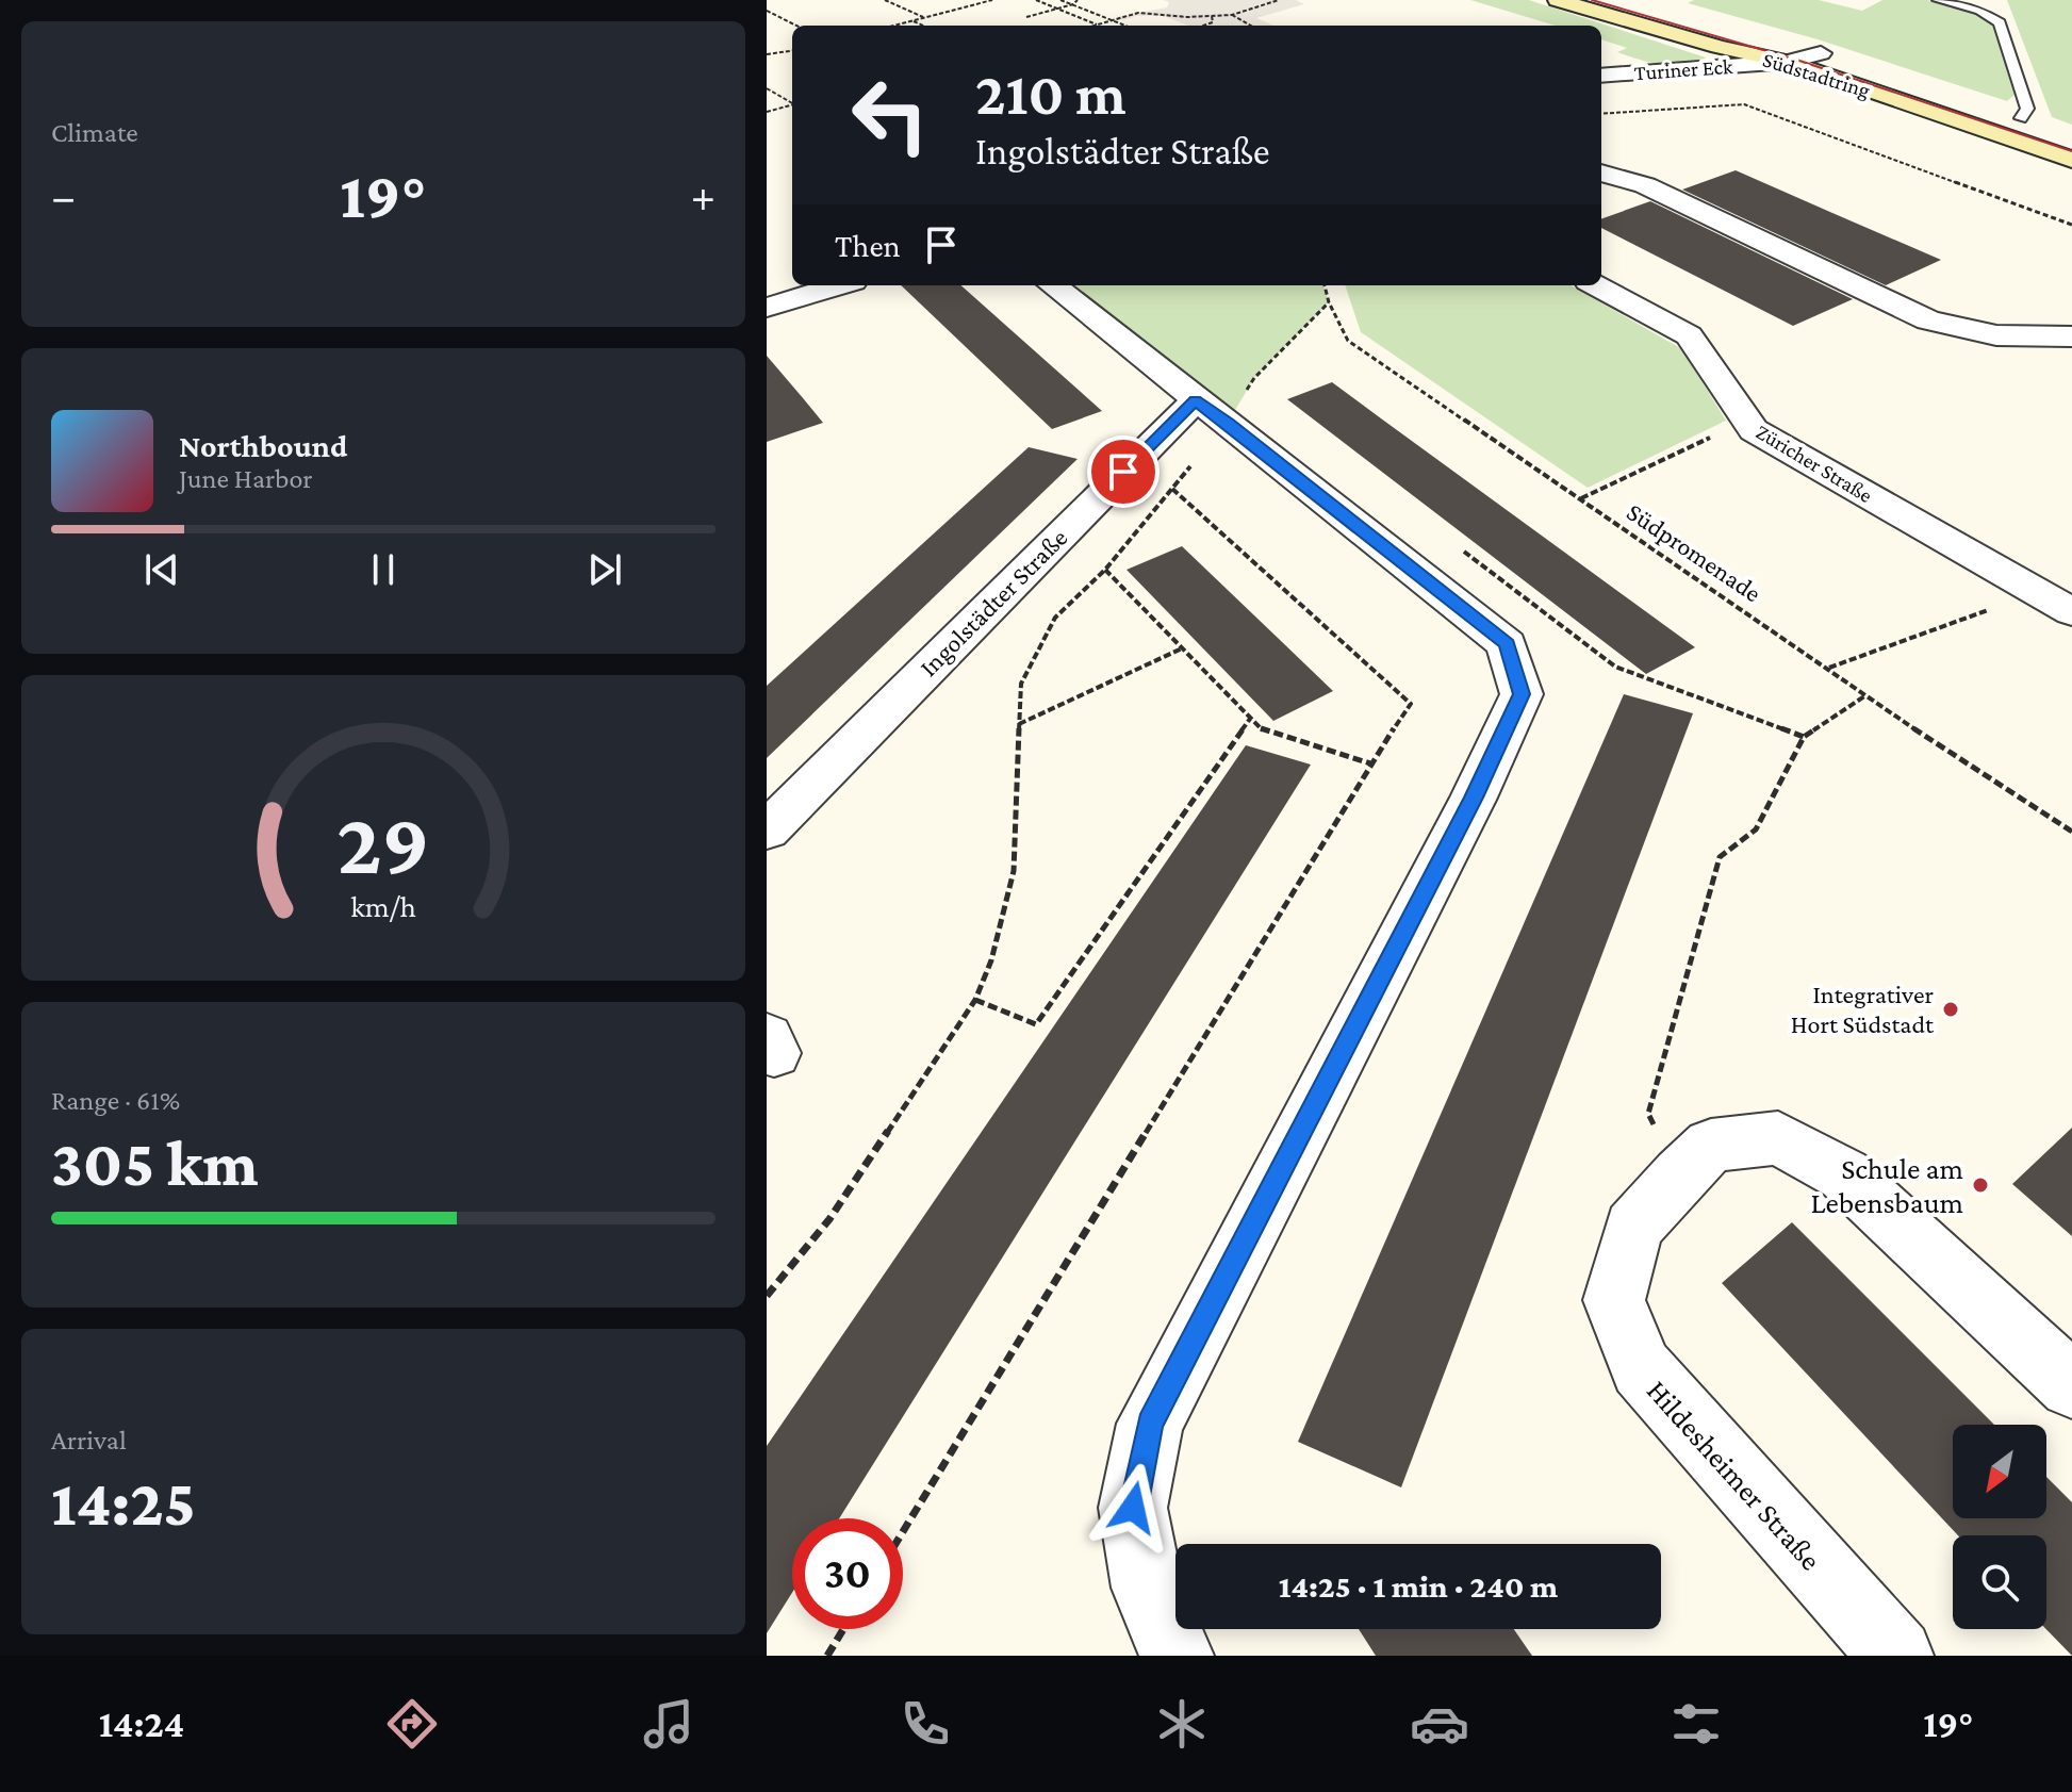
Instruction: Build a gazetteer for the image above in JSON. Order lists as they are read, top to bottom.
{
  "streets": {
    "street": [
      "Turiner Eck",
      "Südstadtring",
      "Züricher Straße",
      "Ingolstädter Straße",
      "Hildesheimer Straße"
    ],
    "path": ["Südpromenade"]
  },
  "crossings": [
    ["Turiner Eck", "Südstadtring"]
  ],
  "places": ["Integrativer Hort Südstadt", "Schule am Lebensbaum"],
  "north": "bottom left",
  "page": {
    "tile": [
      "Climate",
      ["Range · 61%", "305 km"],
      ["Arrival", "14:25"]
    ],
    "turn": ["210 m", "Ingolstädter Straße"],
    "heat": ["−", "19°", "+"],
    "then": "Then",
    "song": ["Northbound", "June Harbor"],
    "limit": "30",
    "trip": "14:25 · 1 min · 240 m",
    "tabs": ["14:24", "19°"],
    "gauge": ["29", "km/h"]
  }
}
